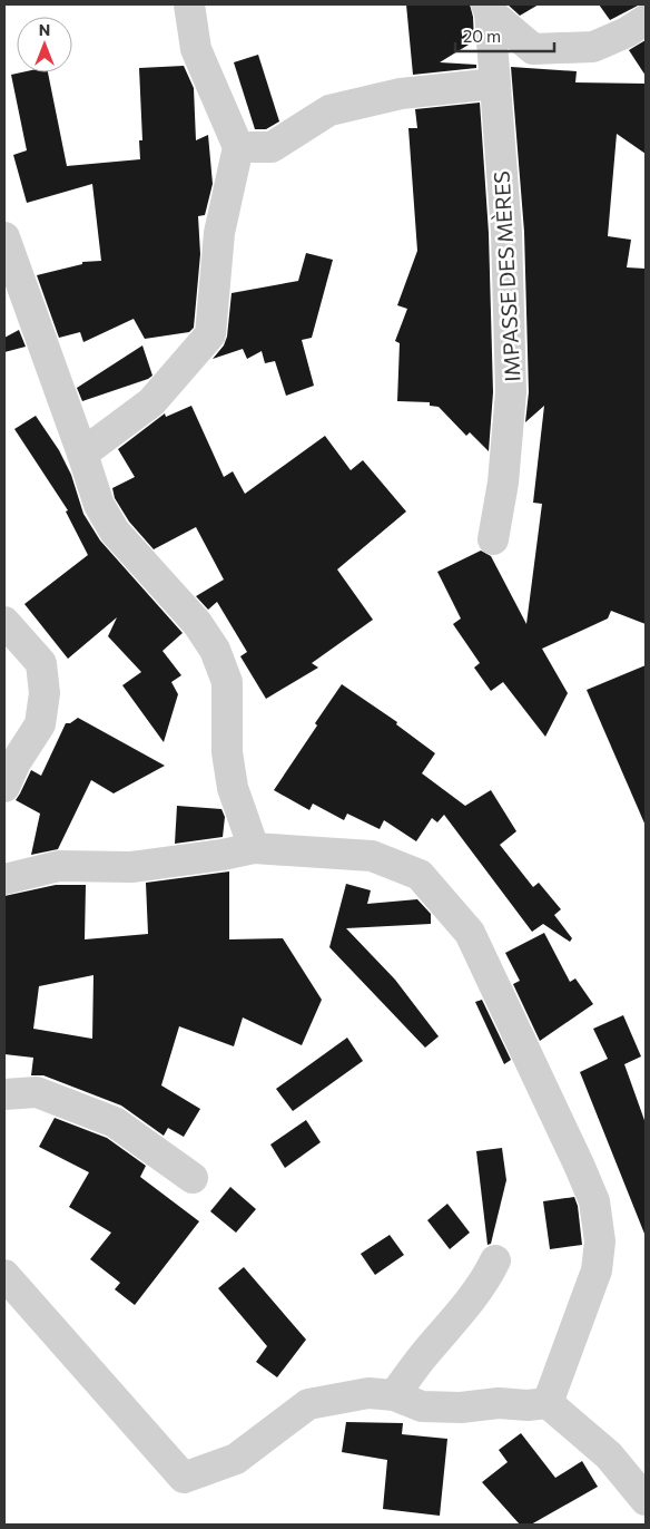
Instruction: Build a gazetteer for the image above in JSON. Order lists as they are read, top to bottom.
{
  "streets": {
    "street": ["IMPASSE DES MÈRES"]
  },
  "scale_bar": "20 m",
  "north": "top"
}
